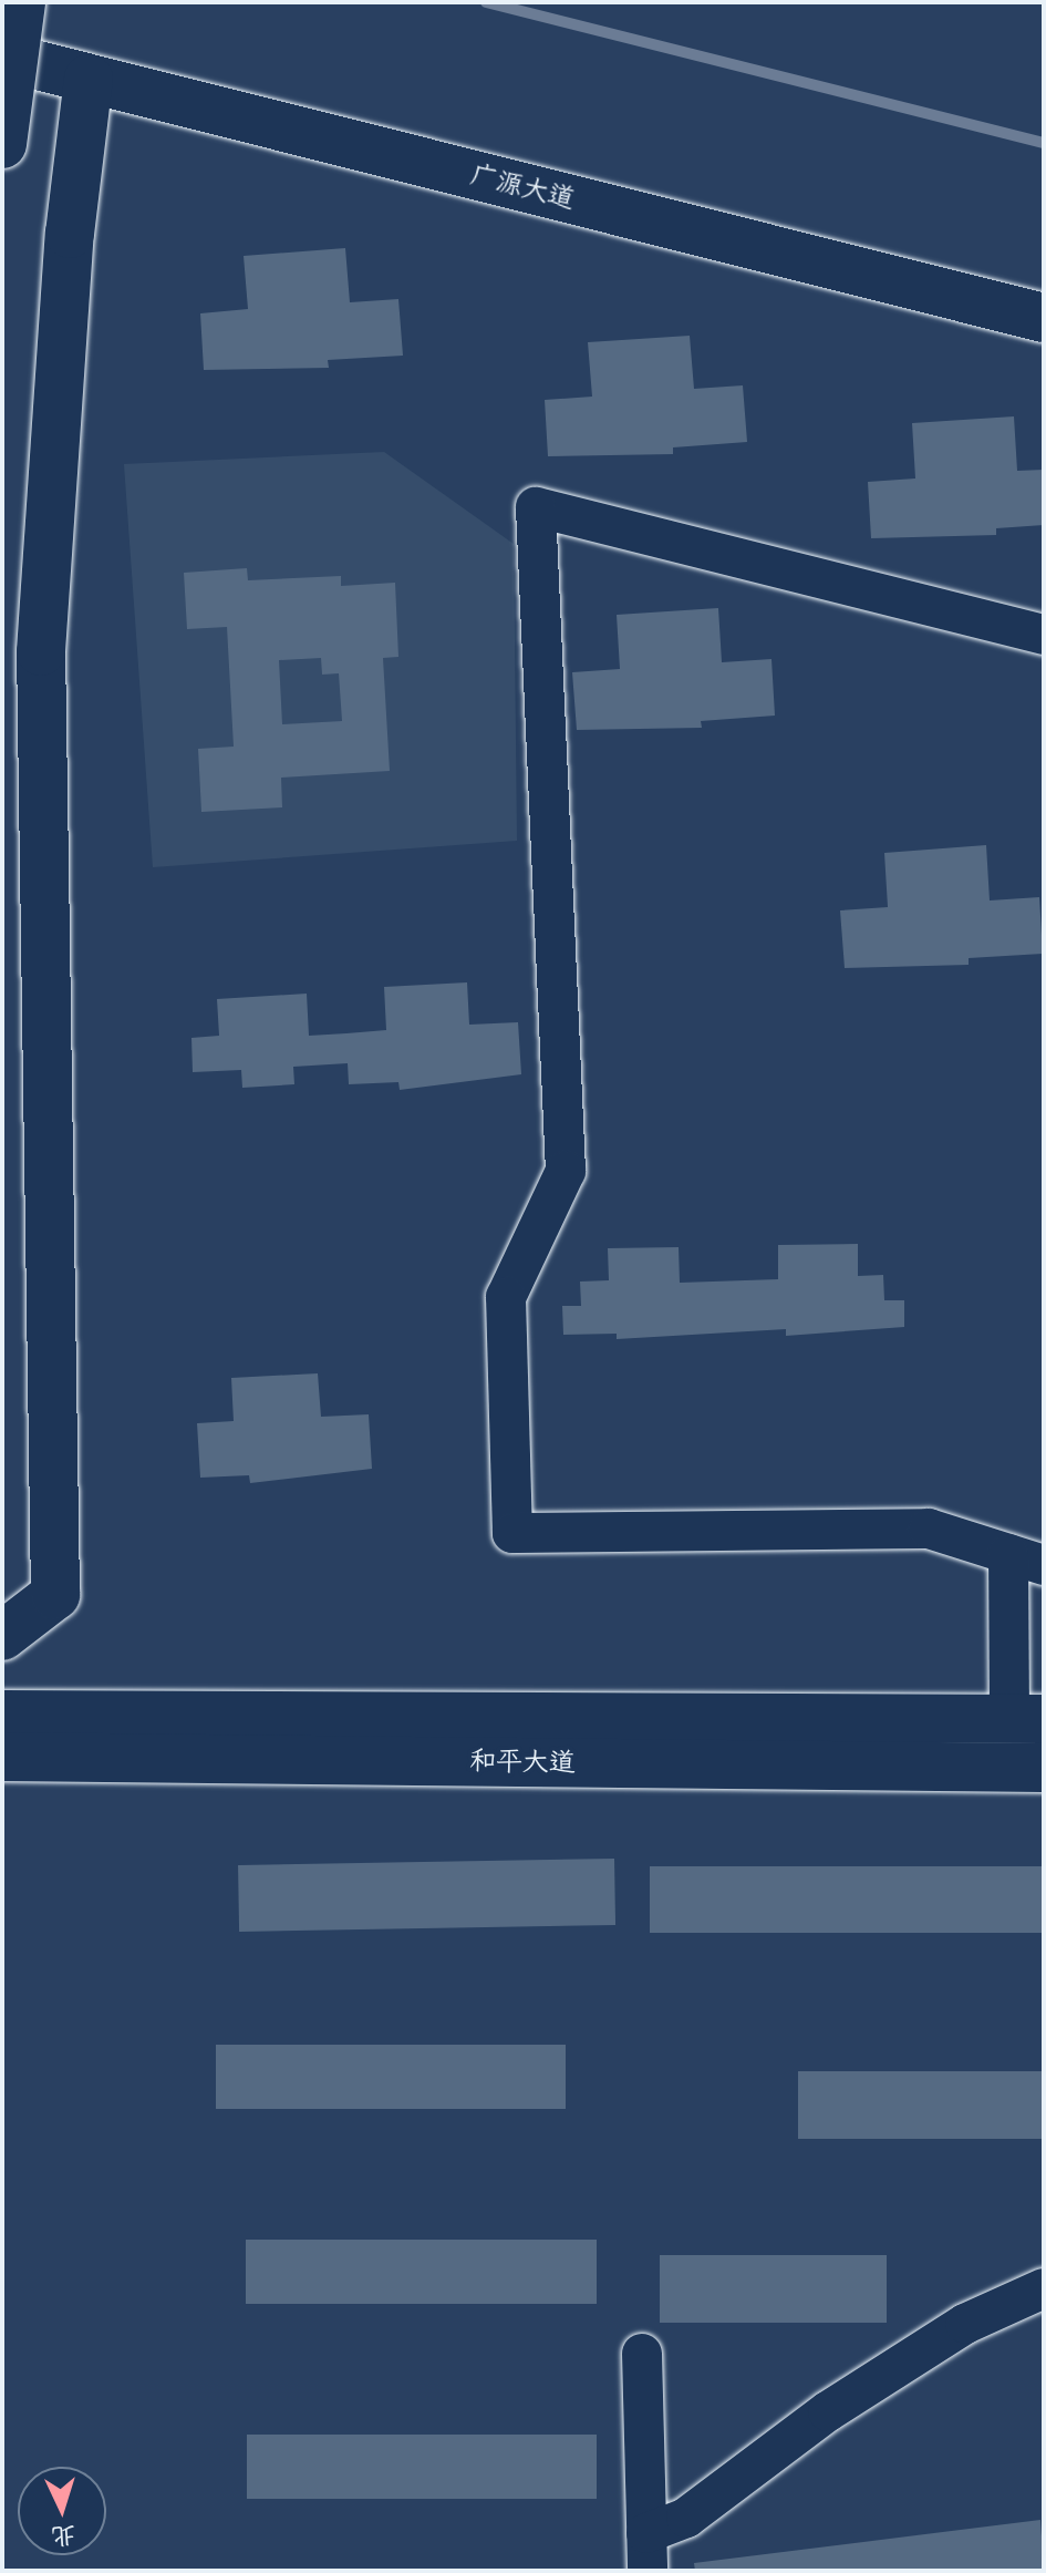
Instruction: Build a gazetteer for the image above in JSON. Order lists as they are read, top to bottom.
{
  "streets": {
    "street": ["广源大道", "和平大道"]
  },
  "north": "bottom"
}
